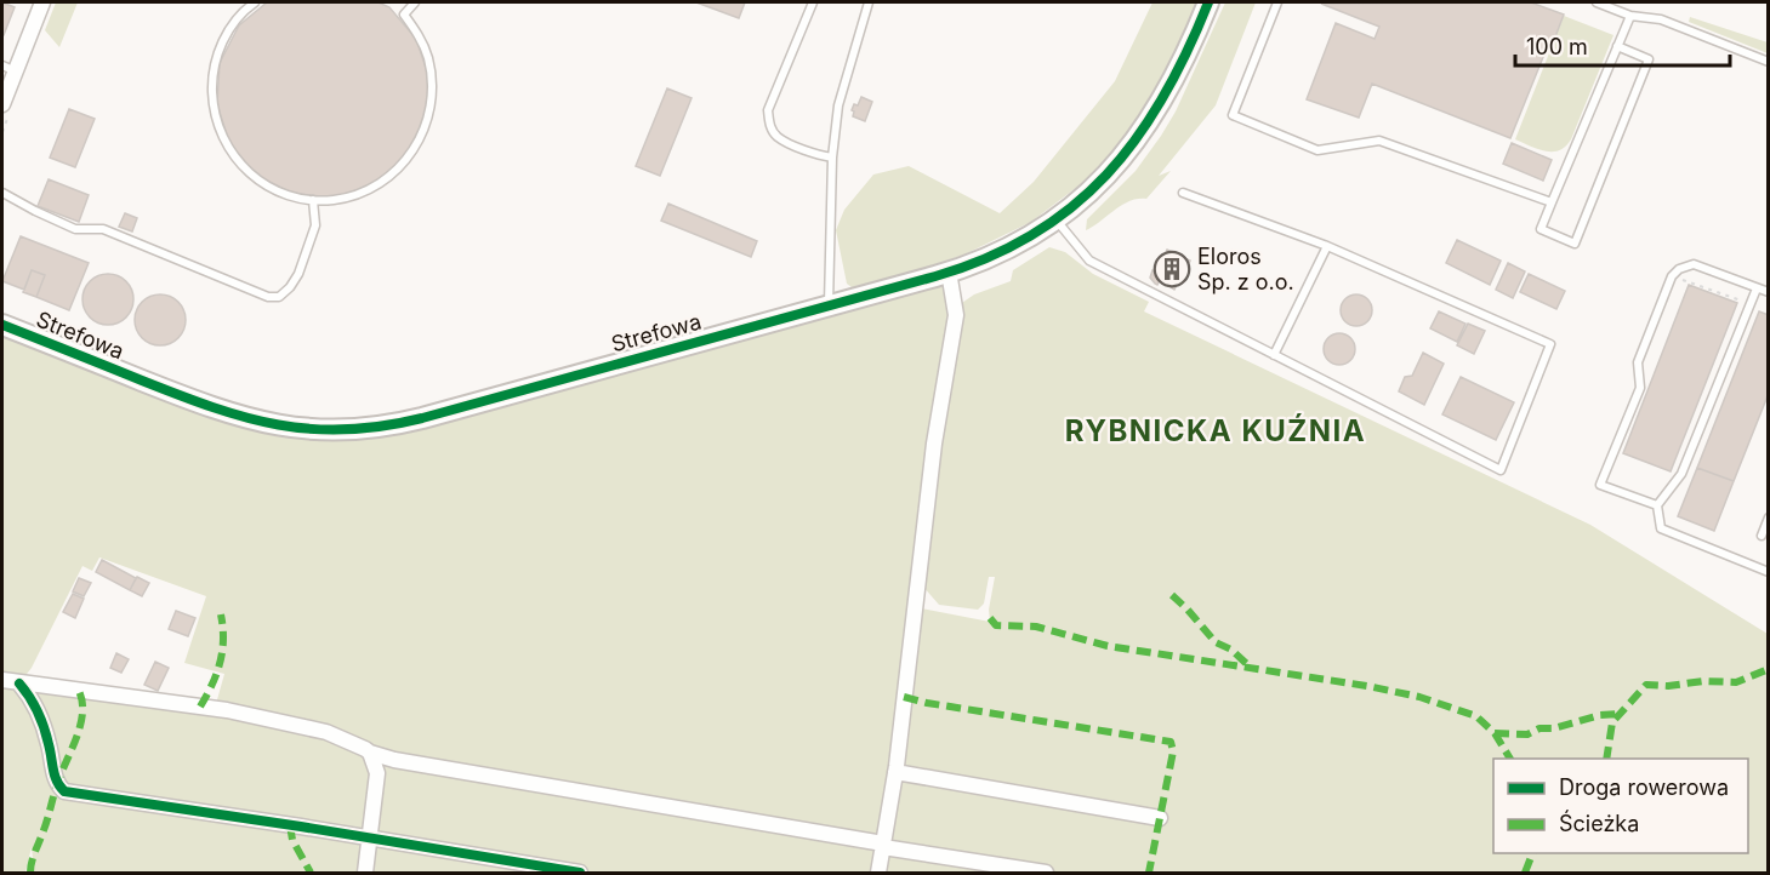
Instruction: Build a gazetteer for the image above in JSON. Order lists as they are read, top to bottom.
{
  "streets": {
    "street": ["Strefowa"]
  },
  "districts": ["RYBNICKA KUŹNIA"],
  "places": {
    "building": ["Eloros Sp. z o.o."]
  },
  "legend": ["Droga rowerowa", "Ścieżka"],
  "scale_bar": "100 m"
}
